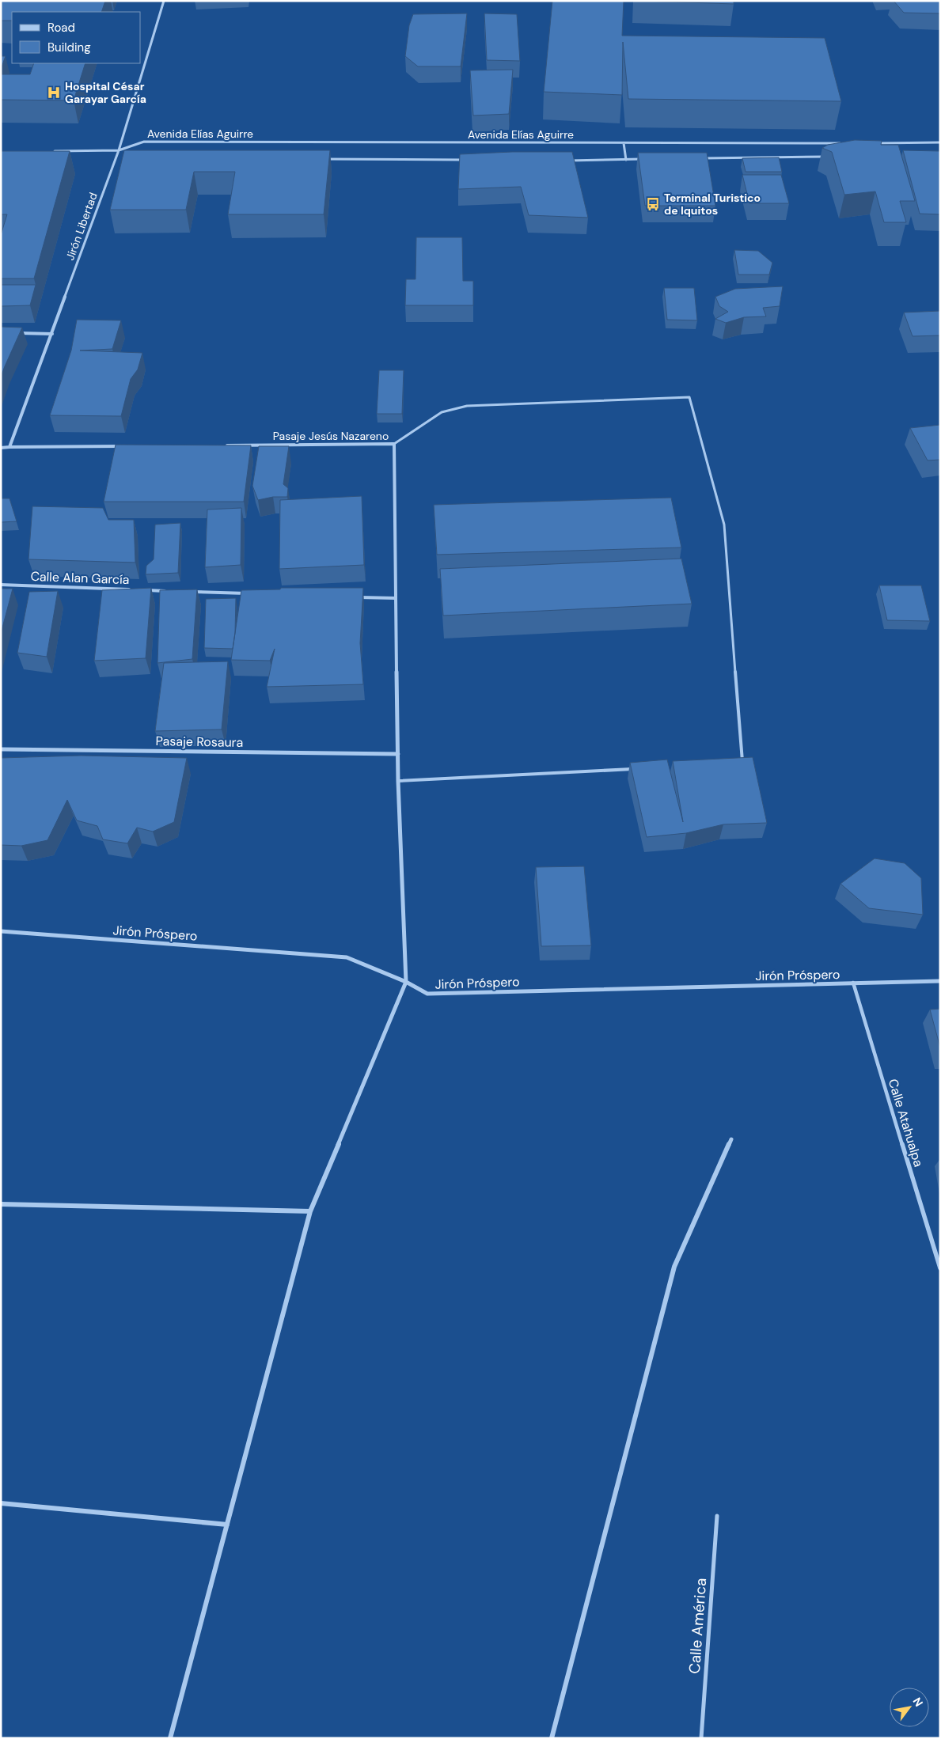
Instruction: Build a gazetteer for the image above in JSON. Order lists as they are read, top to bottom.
{
  "streets": {
    "street": [
      "Avenida Elías Aguirre",
      "Jirón Libertad",
      "Pasaje Jesús Nazareno",
      "Calle Alan García",
      "Pasaje Rosaura",
      "Jirón Próspero",
      "Calle Atahualpa"
    ],
    "lane": ["Calle América"]
  },
  "crossings": [
    ["Avenida Elías Aguirre", "Jirón Libertad"],
    ["Jirón Próspero", "Calle Atahualpa"]
  ],
  "places": {
    "hospital": ["Hospital César Garayar García"],
    "bus stop": ["Terminal Turistico de Iquitos"]
  },
  "legend": ["Road", "Building"],
  "north": "top right"
}
